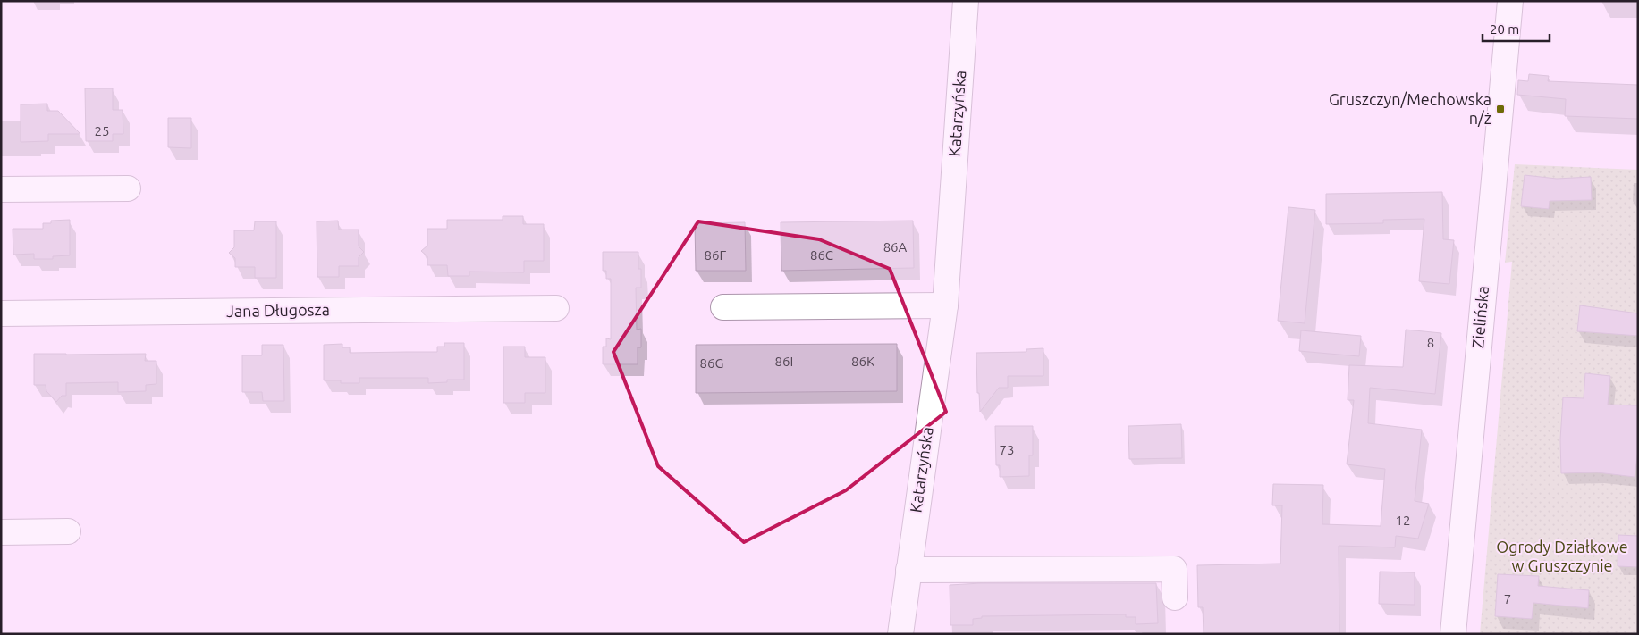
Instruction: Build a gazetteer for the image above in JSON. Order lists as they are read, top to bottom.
{
  "streets": {
    "street": ["Katarzyńska", "Jana Długosza", "Zielińska"]
  },
  "parks": ["Ogrody Działkowe w Gruszczynie"],
  "places": {
    "transit": ["Gruszczyn/Mechowska n/ż"]
  },
  "house_numbers": [
    "25",
    "86A",
    "86F",
    "86C",
    "8",
    "86I",
    "86K",
    "86G",
    "73",
    "12",
    "7"
  ],
  "scale_bar": "20 m"
}
